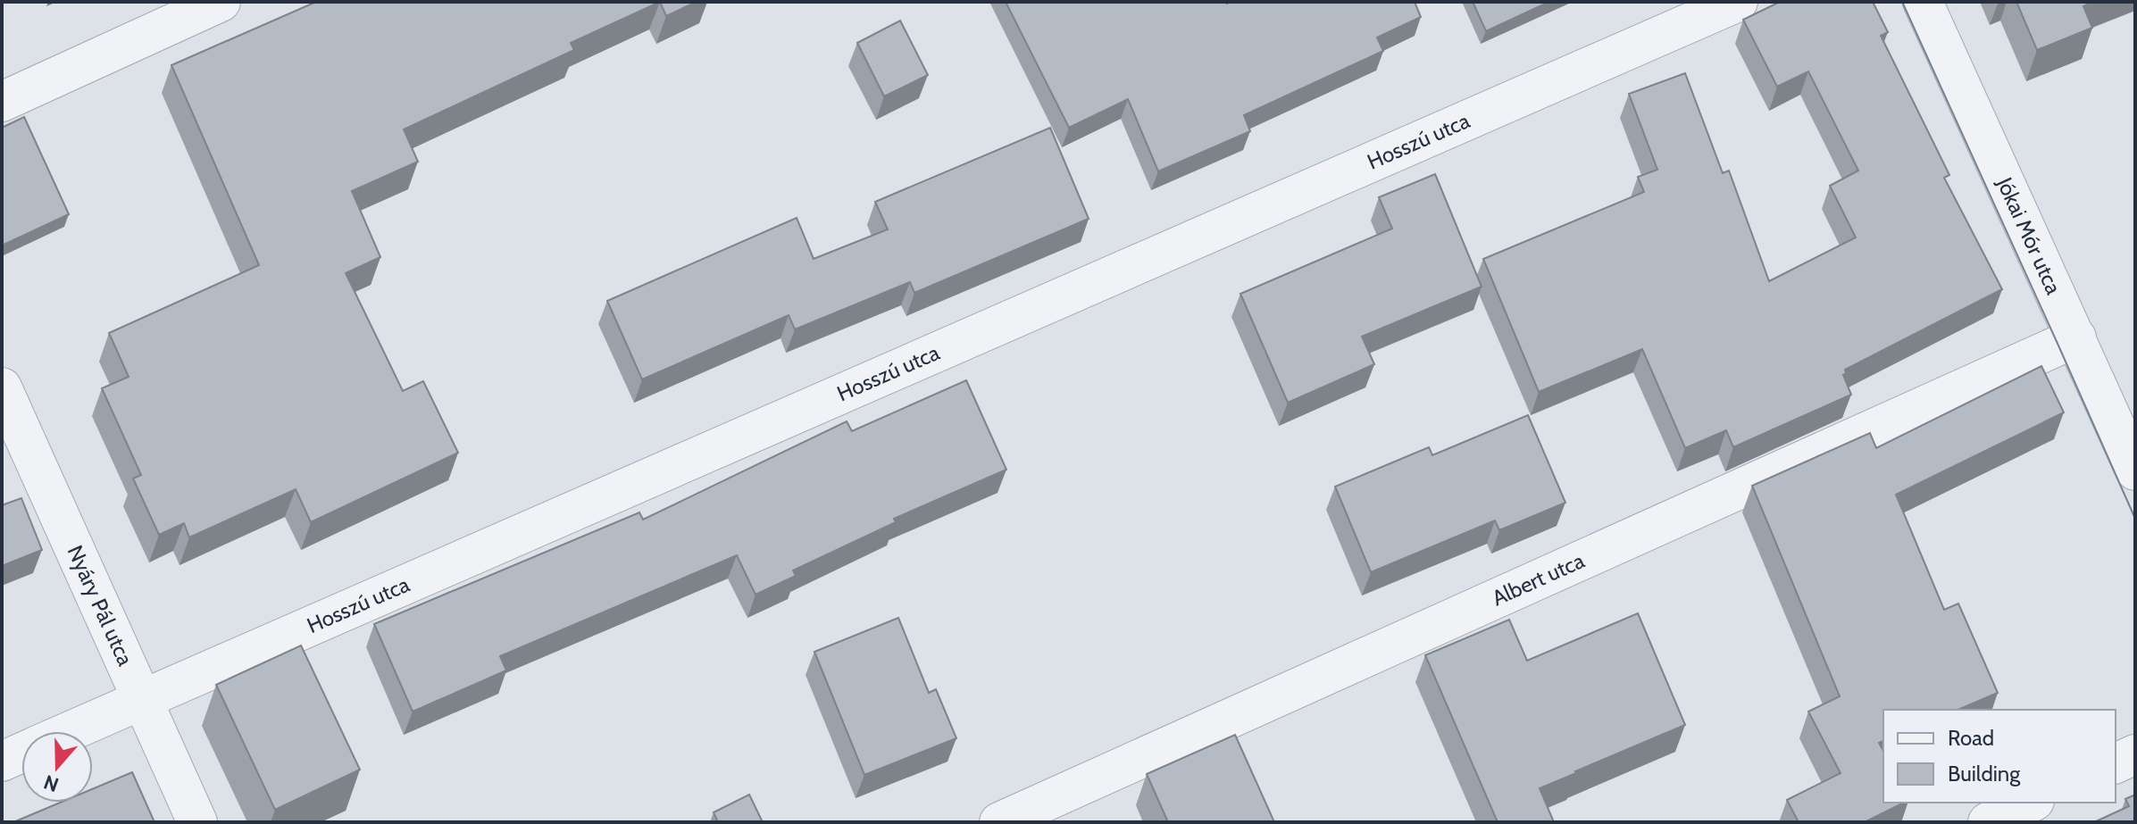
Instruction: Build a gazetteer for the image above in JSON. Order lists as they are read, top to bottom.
{
  "streets": {
    "street": [
      "Hosszú utca",
      "Jókai Mór utca",
      "Albert utca",
      "Nyáry Pál utca"
    ]
  },
  "crossings": [
    ["Hosszú utca", "Nyáry Pál utca"],
    ["Jókai Mór utca", "Albert utca"]
  ],
  "legend": ["Road", "Building"],
  "north": "bottom"
}
